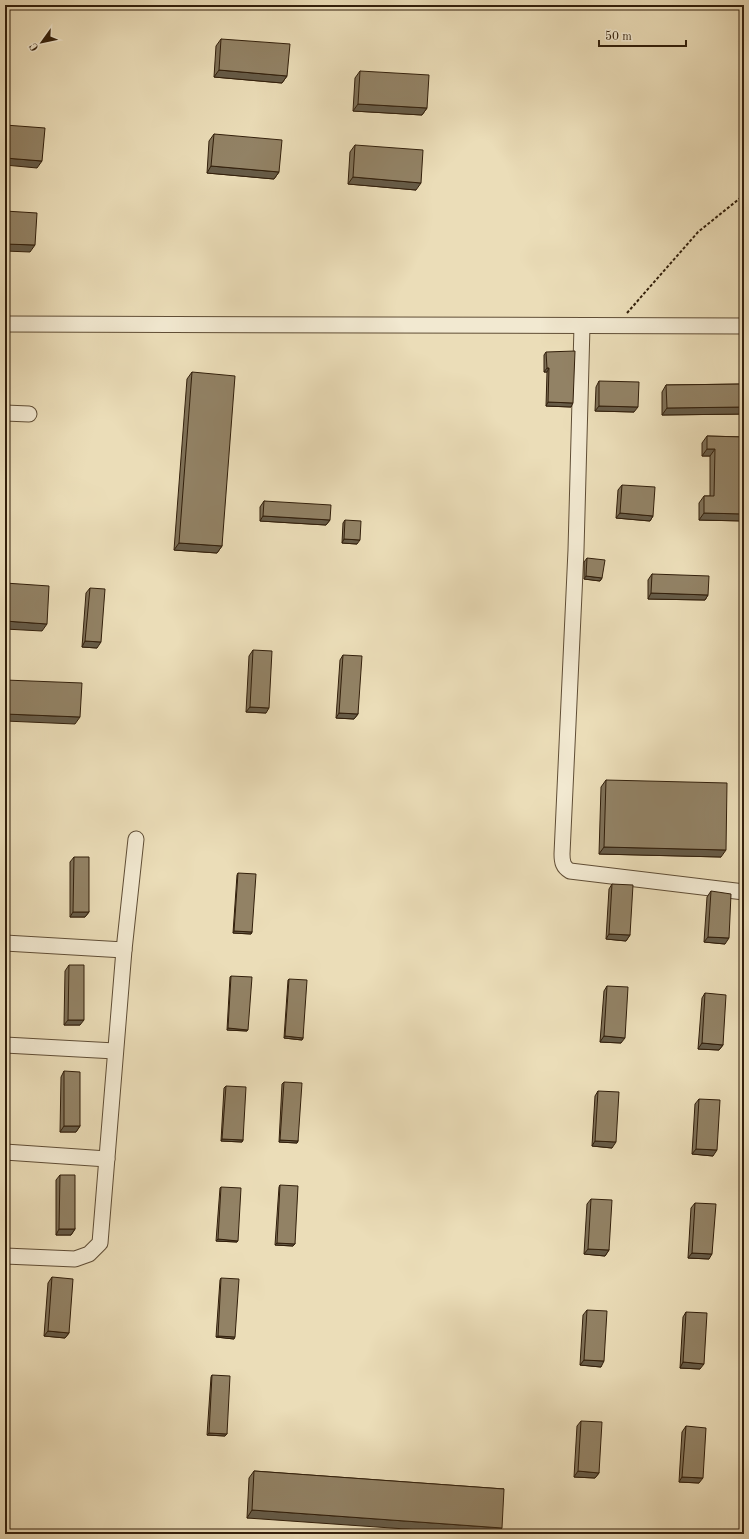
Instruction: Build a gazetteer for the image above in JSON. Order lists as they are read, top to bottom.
{
  "scale_bar": "50 m",
  "north": "bottom left"
}
